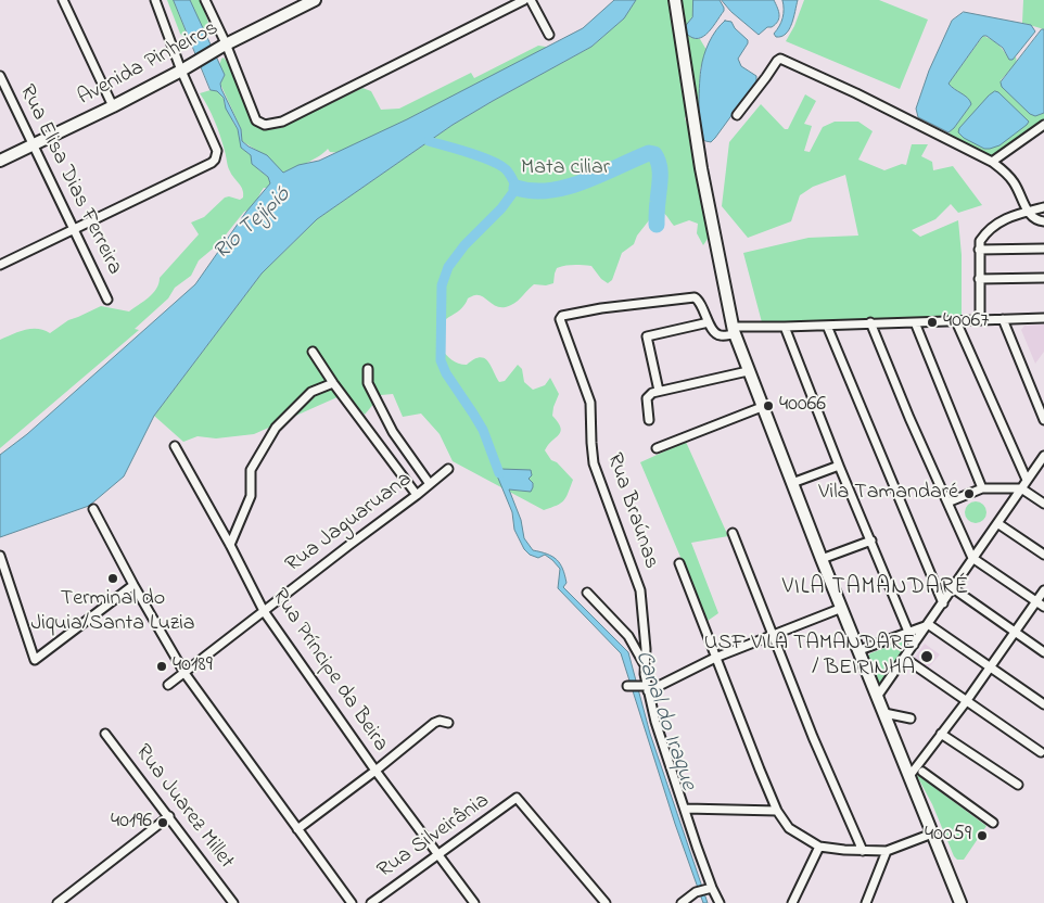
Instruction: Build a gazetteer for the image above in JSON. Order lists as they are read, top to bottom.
{
  "streets": {
    "main road": ["Avenida Pinheiros"],
    "street": [
      "Rua Elisa Dias Ferreira",
      "Rua Braúnas",
      "Rua Jaguaruana",
      "Rua Príncipe da Beira",
      "Rua Juarez Millet",
      "Rua Silveirânia"
    ]
  },
  "crossings": [
    ["Avenida Pinheiros", "Rua Elisa Dias Ferreira"],
    ["Rua Jaguaruana", "Rua Príncipe da Beira"],
    ["Rua Príncipe da Beira", "Rua Silveirânia"]
  ],
  "districts": ["VILA TAMANDARÉ"],
  "water": ["Rio Tejipió", "Canal do Iraque"],
  "parks": ["Mata ciliar"],
  "places": [
    "40067",
    "40066",
    "Vila Tamandaré",
    "Terminal do Jiquia/Santa Luzia",
    "USF VILA TAMANDARE / BEIRINHA",
    "40189",
    "40196",
    "40059"
  ]
}
